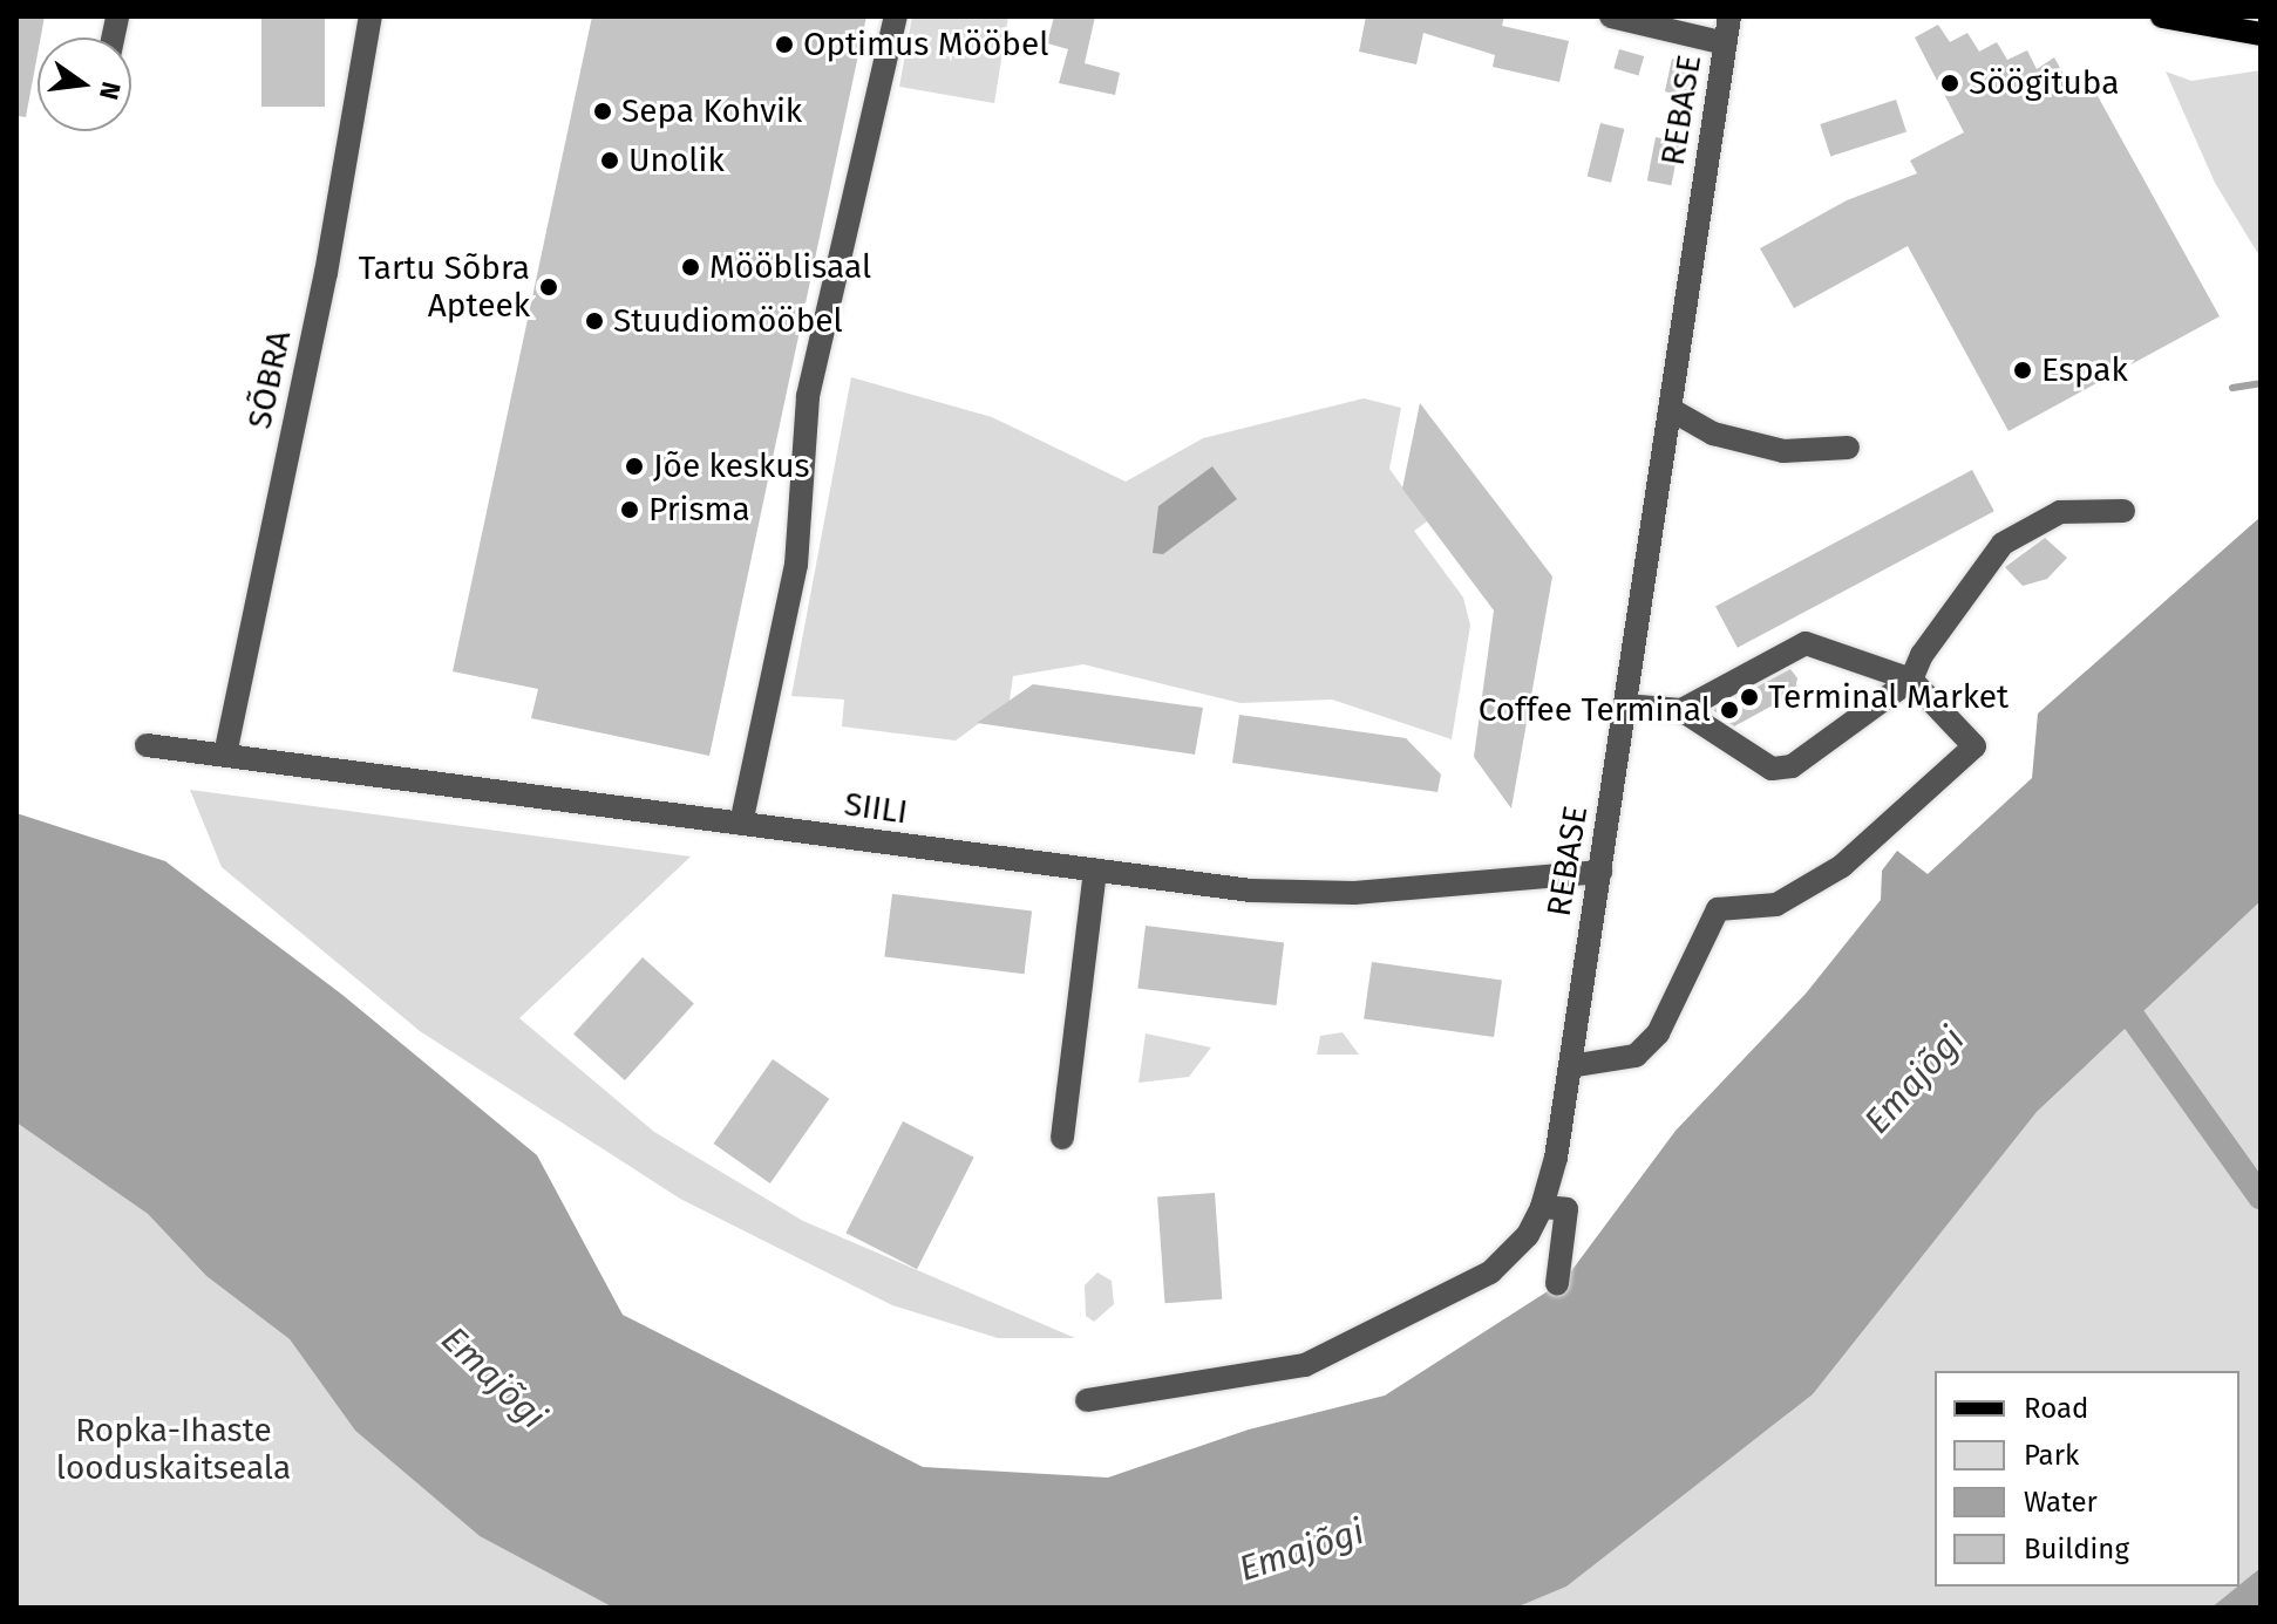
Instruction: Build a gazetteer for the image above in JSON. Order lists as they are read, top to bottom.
{
  "streets": {
    "street": ["REBASE", "SÕBRA", "SIILI"]
  },
  "crossings": [
    ["REBASE", "SIILI"],
    ["SÕBRA", "SIILI"]
  ],
  "water": ["Emajõgi"],
  "parks": ["Ropka-Ihaste looduskaitseala"],
  "places": [
    "Optimus Mööbel",
    "Söögituba",
    "Sepa Kohvik",
    "Unolik",
    "Mööblisaal",
    "Tartu Sõbra Apteek",
    "Stuudiomööbel",
    "Espak",
    "Jõe keskus",
    "Prisma",
    "Terminal Market",
    "Coffee Terminal"
  ],
  "legend": [
    "Road",
    "Park",
    "Water",
    "Building"
  ],
  "north": "right"
}
